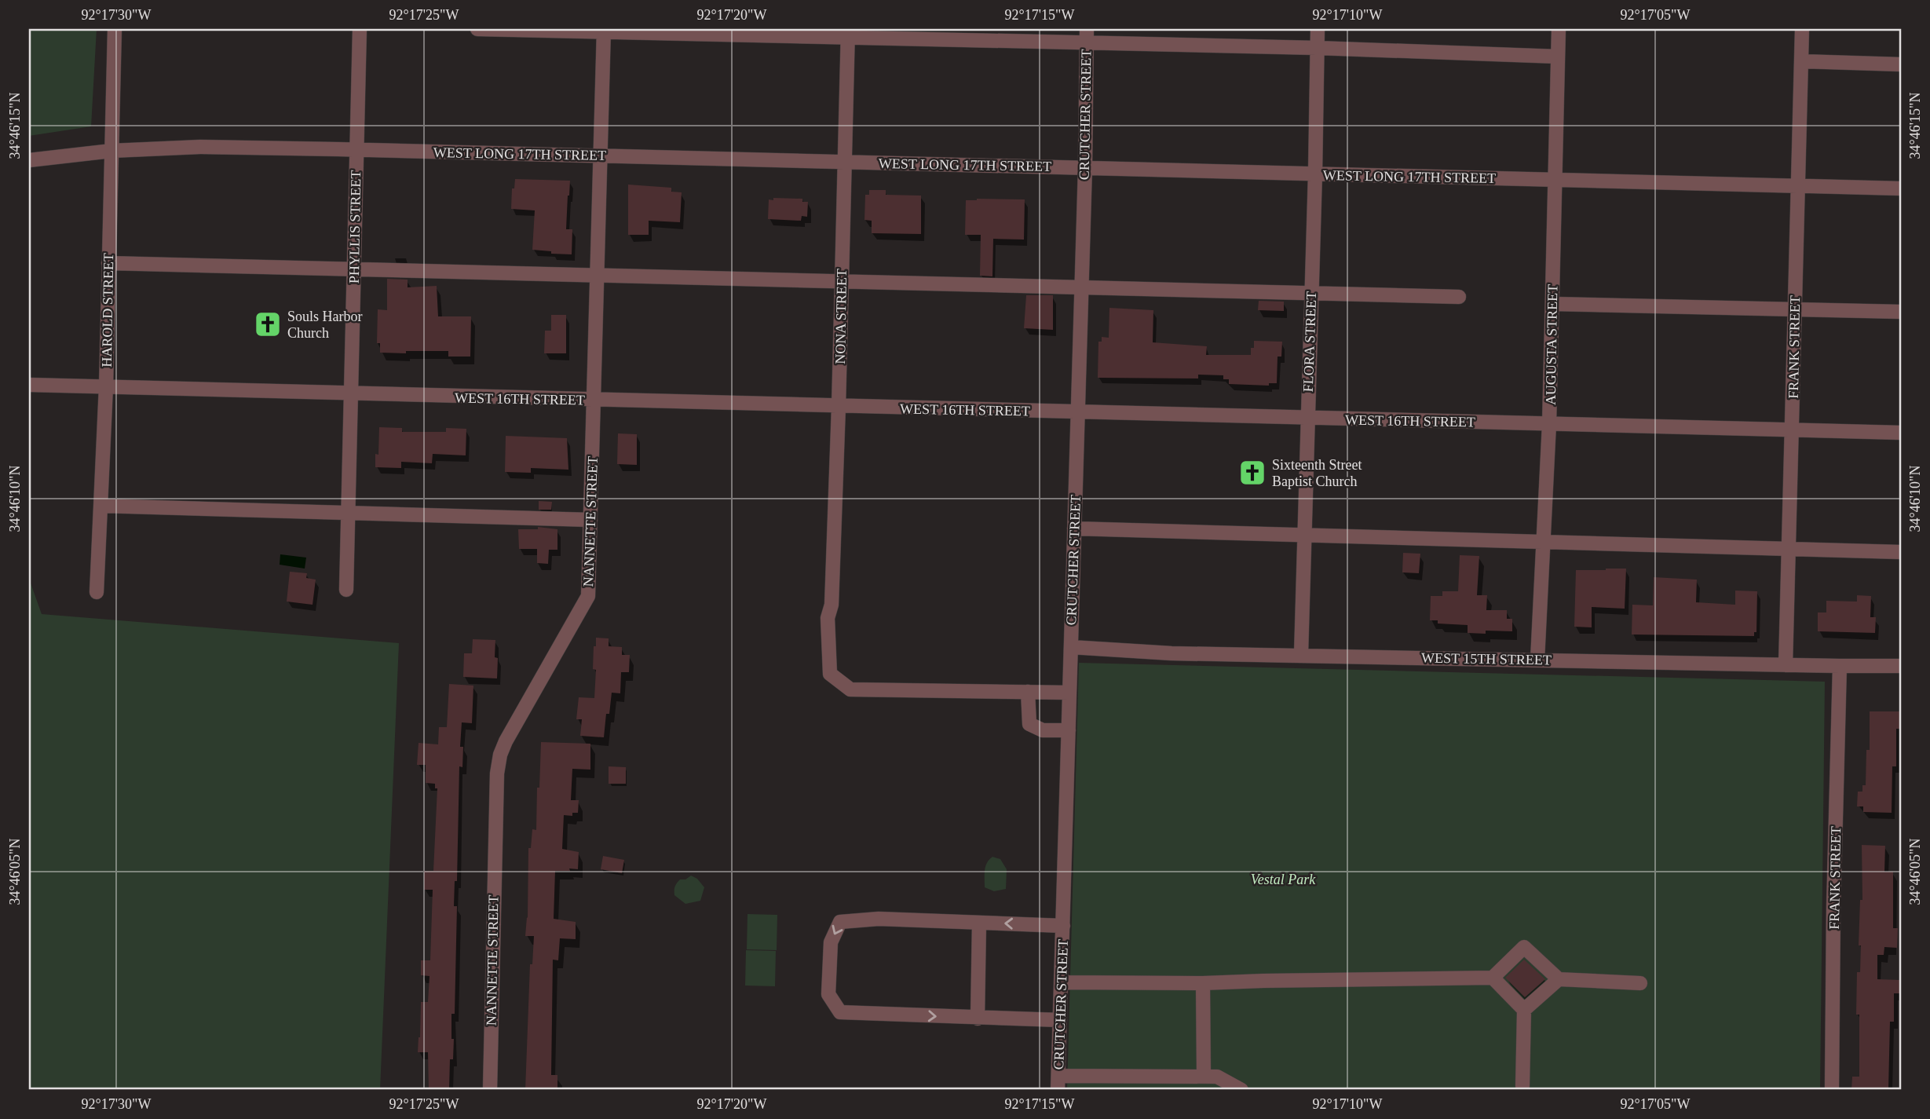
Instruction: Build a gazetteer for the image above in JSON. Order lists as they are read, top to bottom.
{
  "streets": {
    "street": [
      "CRUTCHER STREET",
      "WEST LONG 17TH STREET",
      "PHYLLIS STREET",
      "HAROLD STREET",
      "NONA STREET",
      "FLORA STREET",
      "AUGUSTA STREET",
      "FRANK STREET",
      "WEST 16TH STREET",
      "NANNETTE STREET",
      "WEST 15TH STREET"
    ]
  },
  "crossings": [
    ["CRUTCHER STREET", "WEST LONG 17TH STREET"],
    ["CRUTCHER STREET", "WEST 16TH STREET"],
    ["CRUTCHER STREET", "WEST 15TH STREET"],
    ["WEST LONG 17TH STREET", "PHYLLIS STREET"],
    ["WEST LONG 17TH STREET", "HAROLD STREET"],
    ["WEST LONG 17TH STREET", "NONA STREET"],
    ["WEST LONG 17TH STREET", "FLORA STREET"],
    ["WEST LONG 17TH STREET", "AUGUSTA STREET"],
    ["WEST LONG 17TH STREET", "FRANK STREET"],
    ["WEST LONG 17TH STREET", "NANNETTE STREET"],
    ["PHYLLIS STREET", "WEST 16TH STREET"],
    ["HAROLD STREET", "WEST 16TH STREET"],
    ["NONA STREET", "WEST 16TH STREET"],
    ["FLORA STREET", "WEST 16TH STREET"],
    ["FLORA STREET", "WEST 15TH STREET"],
    ["AUGUSTA STREET", "WEST 16TH STREET"],
    ["AUGUSTA STREET", "WEST 15TH STREET"],
    ["FRANK STREET", "WEST 16TH STREET"],
    ["FRANK STREET", "WEST 15TH STREET"],
    ["WEST 16TH STREET", "NANNETTE STREET"]
  ],
  "parks": ["Vestal Park"],
  "places": {
    "church": ["Souls Harbor Church", "Sixteenth Street Baptist Church"]
  },
  "coordinates": [
    "92°17'30\"W",
    "92°17'25\"W",
    "92°17'20\"W",
    "92°17'15\"W",
    "92°17'10\"W",
    "92°17'05\"W",
    "34°46'15\"N",
    "34°46'10\"N",
    "34°46'05\"N"
  ]
}
